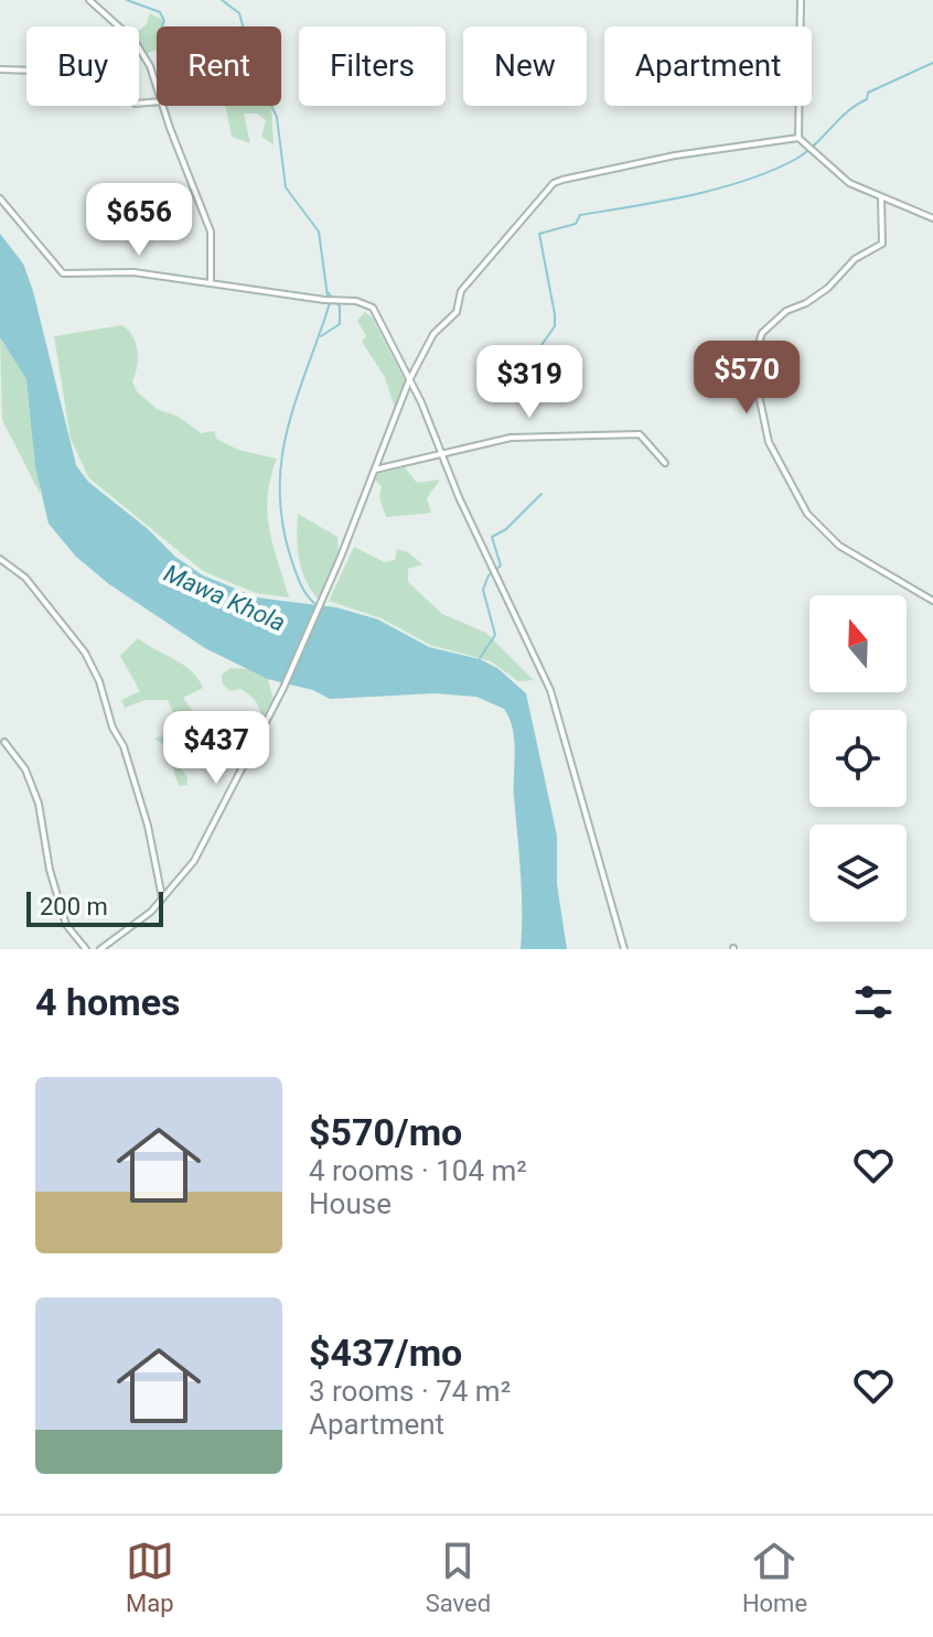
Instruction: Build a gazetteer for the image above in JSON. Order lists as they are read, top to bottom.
{
  "water": ["Mawa Khola"],
  "scale_bar": "200 m",
  "north": "top",
  "page": {
    "chip": [
      "Buy",
      "Rent",
      "Filters",
      "New",
      "Apartment"
    ],
    "price": [
      "$656",
      "$570",
      "$319",
      "$437"
    ],
    "scale": "200 m",
    "heading": "4 homes",
    "list": [
      {
        "name": "$570/mo",
        "note": "4 rooms · 104 m² · House"
      },
      {
        "name": "$437/mo",
        "note": "3 rooms · 74 m² · Apartment"
      }
    ],
    "tabs": ["Map", "Saved", "Home"]
  }
}
